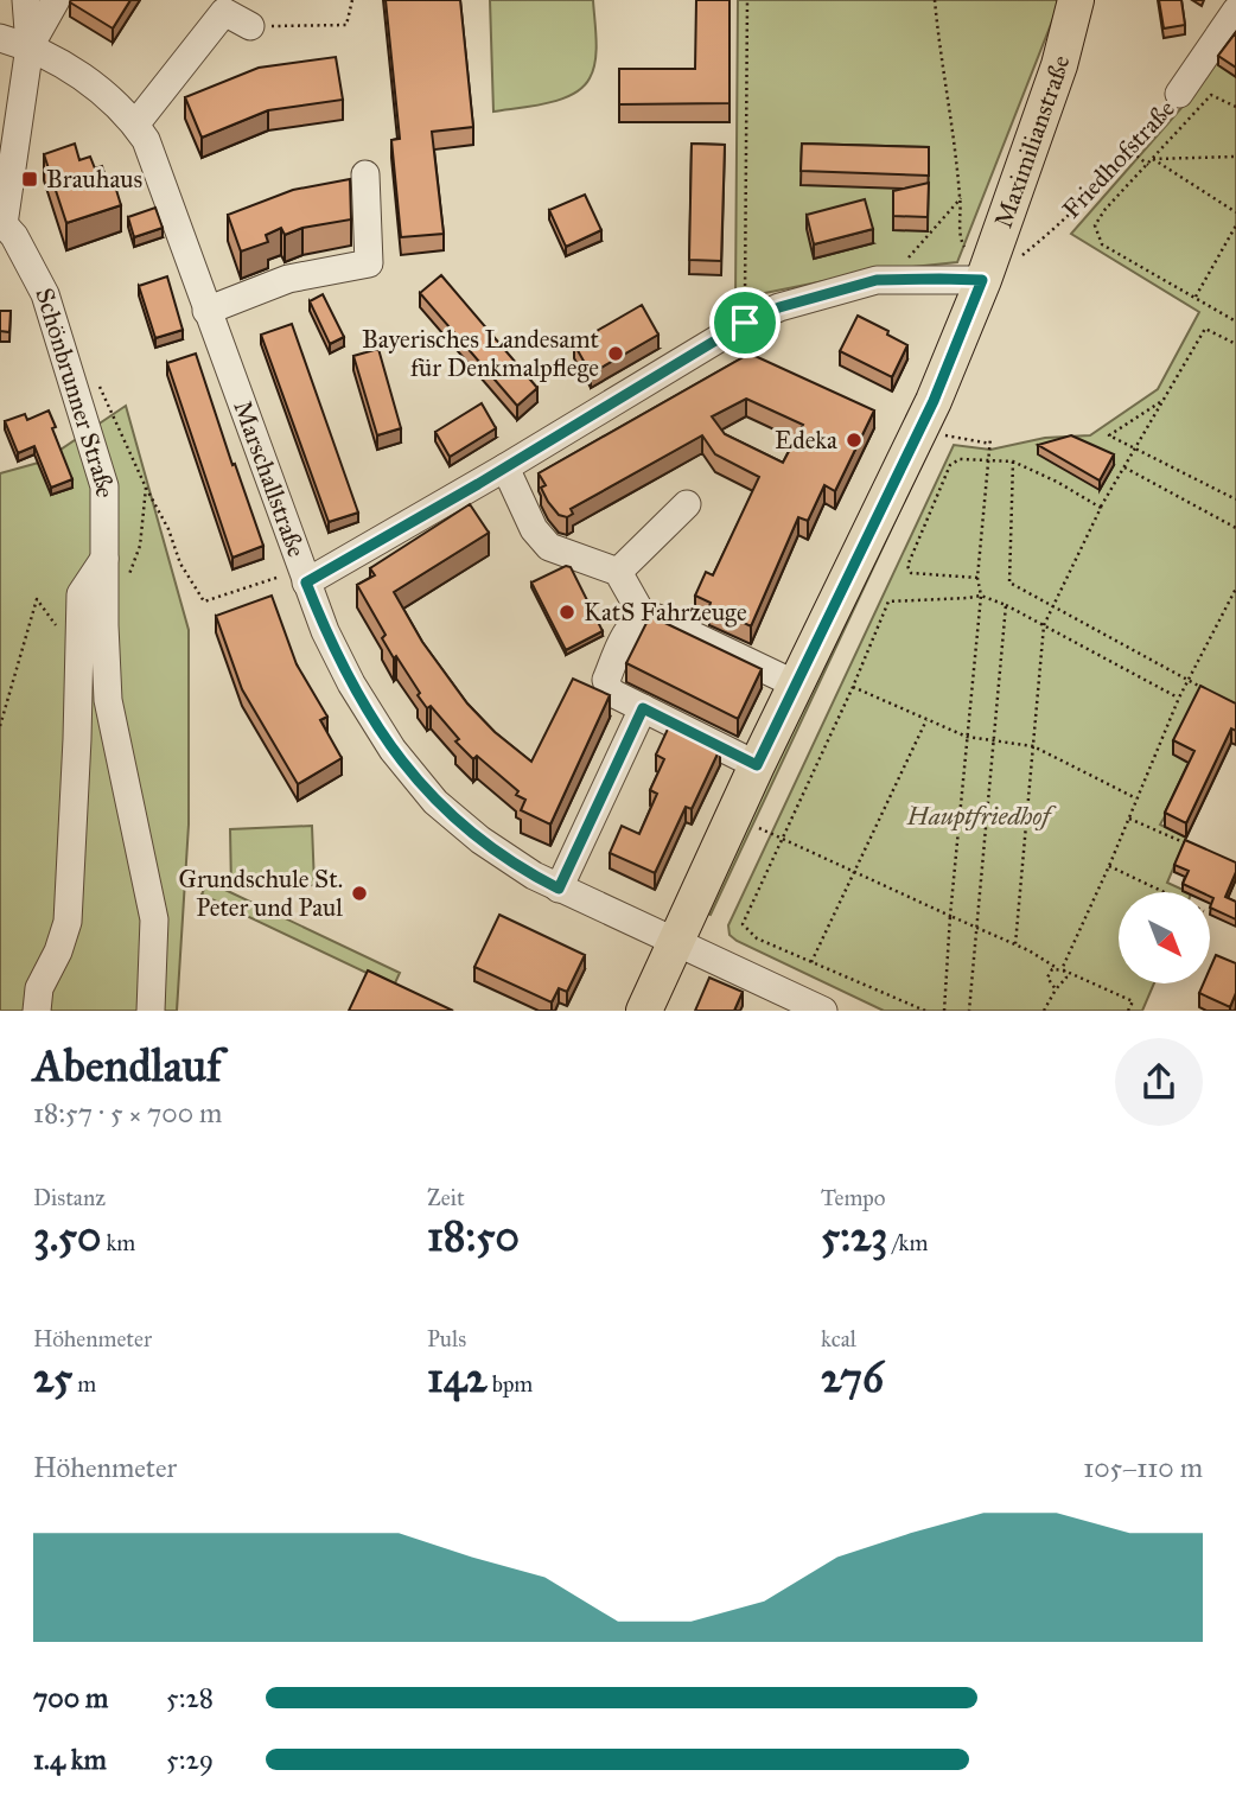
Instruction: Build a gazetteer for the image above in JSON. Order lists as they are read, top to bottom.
{
  "streets": {
    "main road": ["Maximilianstraße"],
    "street": ["Friedhofstraße", "Schönbrunner Straße", "Marschallstraße"]
  },
  "crossings": [
    ["Maximilianstraße", "Marschallstraße"],
    ["Schönbrunner Straße", "Marschallstraße"]
  ],
  "parks": ["Hauptfriedhof"],
  "places": {
    "transit": ["Brauhaus"],
    "other": [
      "Bayerisches Landesamt für Denkmalpflege",
      "Edeka",
      "KatS Fahrzeuge",
      "Grundschule St. Peter und Paul"
    ]
  },
  "north": "bottom right",
  "page": {
    "heading": ["Abendlauf", "18:57 · 5 × 700 m"],
    "stats": [
      ["Distanz", "3.50 km"],
      ["Zeit", "18:50"],
      ["Tempo", "5:23 /km"],
      ["Höhenmeter", "25 m"],
      ["Puls", "142 bpm"],
      ["kcal", "276"]
    ],
    "chart": ["Höhenmeter", "105–110 m"],
    "list": [
      {
        "name": "700 m",
        "note": "5:28"
      },
      {
        "name": "1.4 km",
        "note": "5:29"
      }
    ]
  }
}
